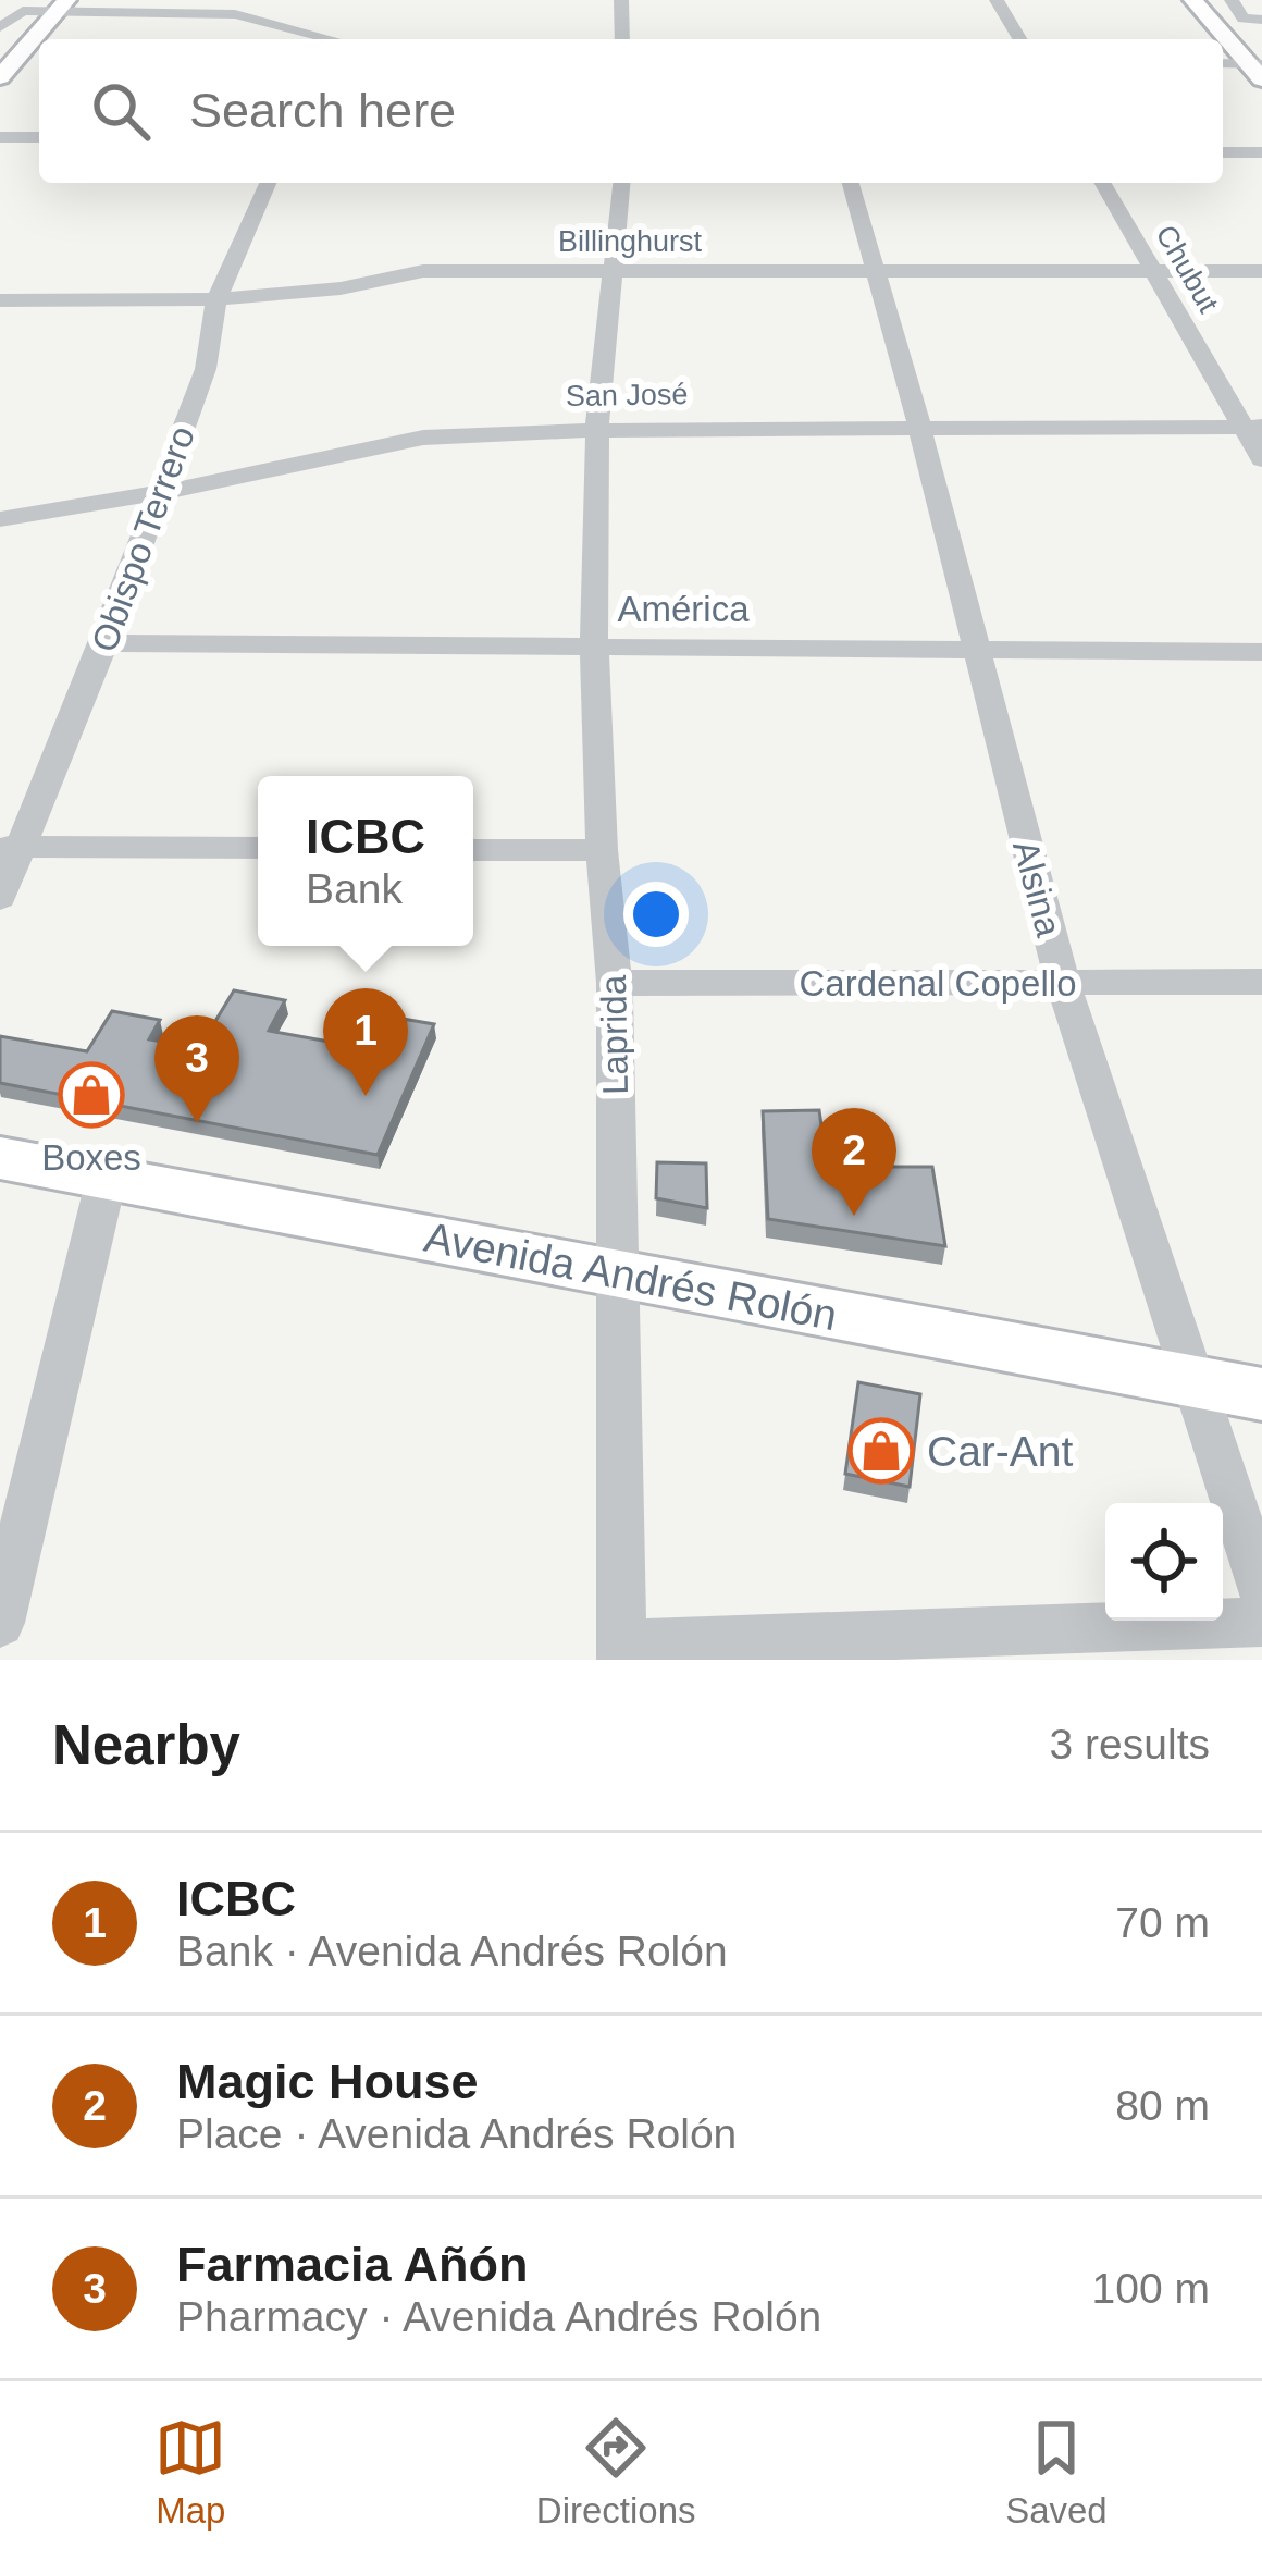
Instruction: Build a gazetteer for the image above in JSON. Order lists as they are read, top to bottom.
{
  "streets": {
    "main road": ["Avenida Andrés Rolón"],
    "street": [
      "Billinghurst",
      "Chubut",
      "San José",
      "Obispo Terrero",
      "América",
      "Alsina",
      "Cardenal Copello",
      "Laprida"
    ]
  },
  "crossings": [
    ["Billinghurst", "Chubut"],
    ["Billinghurst", "Obispo Terrero"],
    ["Billinghurst", "Alsina"],
    ["Billinghurst", "Laprida"],
    ["Chubut", "San José"],
    ["San José", "Obispo Terrero"],
    ["San José", "Alsina"],
    ["San José", "Laprida"],
    ["Obispo Terrero", "América"],
    ["América", "Alsina"],
    ["América", "Laprida"],
    ["Alsina", "Cardenal Copello"],
    ["Alsina", "Avenida Andrés Rolón"],
    ["Cardenal Copello", "Laprida"],
    ["Laprida", "Avenida Andrés Rolón"]
  ],
  "places": {
    "shop": ["Boxes", "Car-Ant"]
  },
  "page": {
    "search": "Search here",
    "popup": ["ICBC", "Bank"],
    "pins": ["1", "3", "2"],
    "heading": ["Nearby", "3 results"],
    "list": [
      {
        "mark": "1",
        "name": "ICBC",
        "note": "Bank · Avenida Andrés Rolón",
        "value": "70 m"
      },
      {
        "mark": "2",
        "name": "Magic House",
        "note": "Place · Avenida Andrés Rolón",
        "value": "80 m"
      },
      {
        "mark": "3",
        "name": "Farmacia Añón",
        "note": "Pharmacy · Avenida Andrés Rolón",
        "value": "100 m"
      }
    ],
    "nav": ["Map", "Directions", "Saved"]
  }
}
